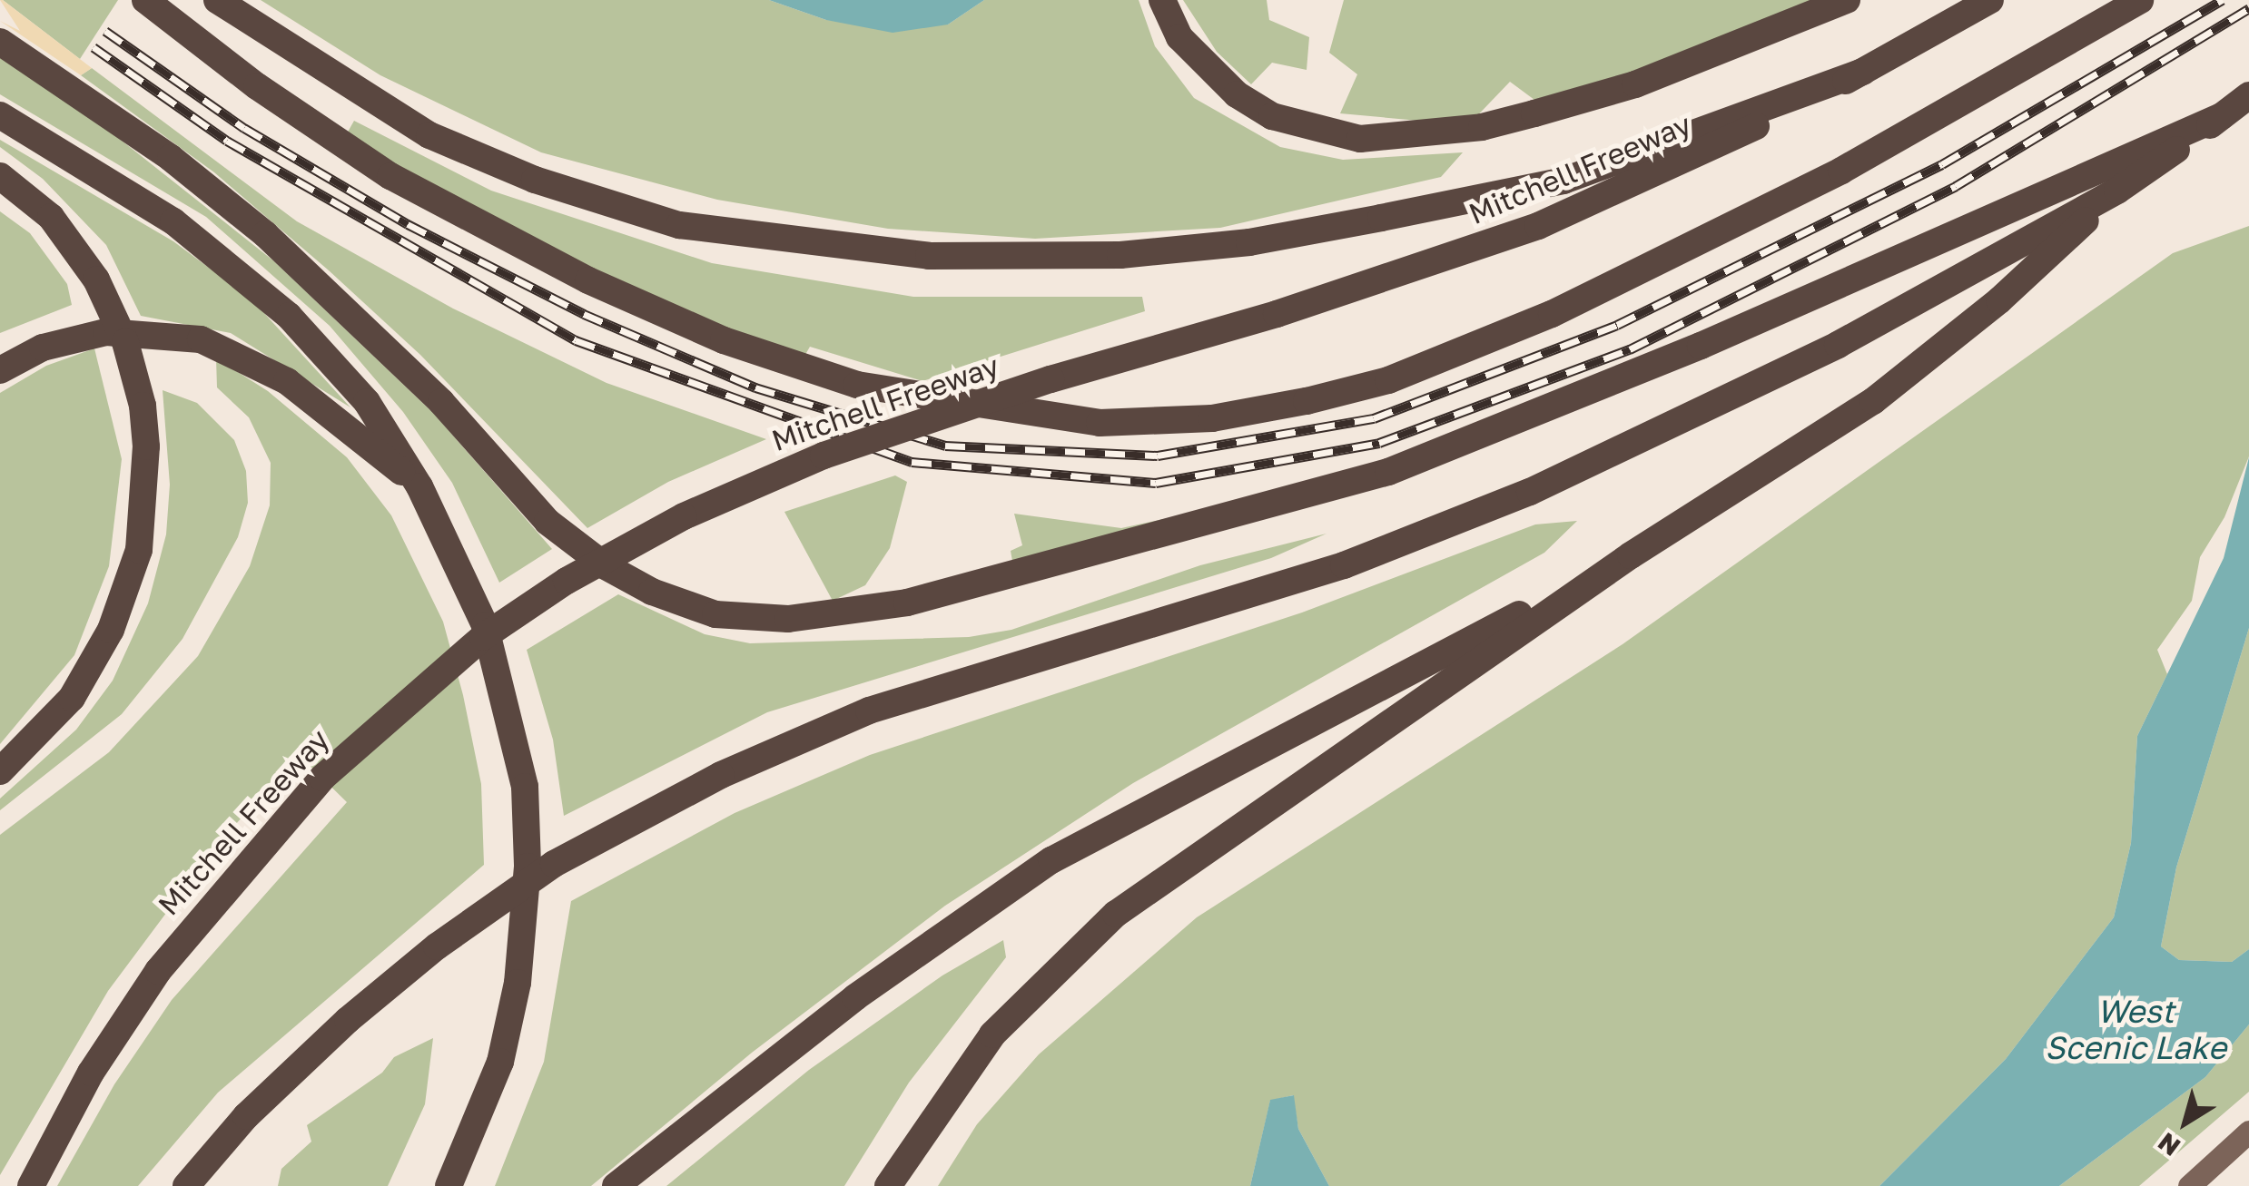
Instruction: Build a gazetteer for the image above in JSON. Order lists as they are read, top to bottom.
{
  "streets": {
    "highway": ["Mitchell Freeway"]
  },
  "water": ["West Scenic Lake"],
  "north": "bottom left"
}
